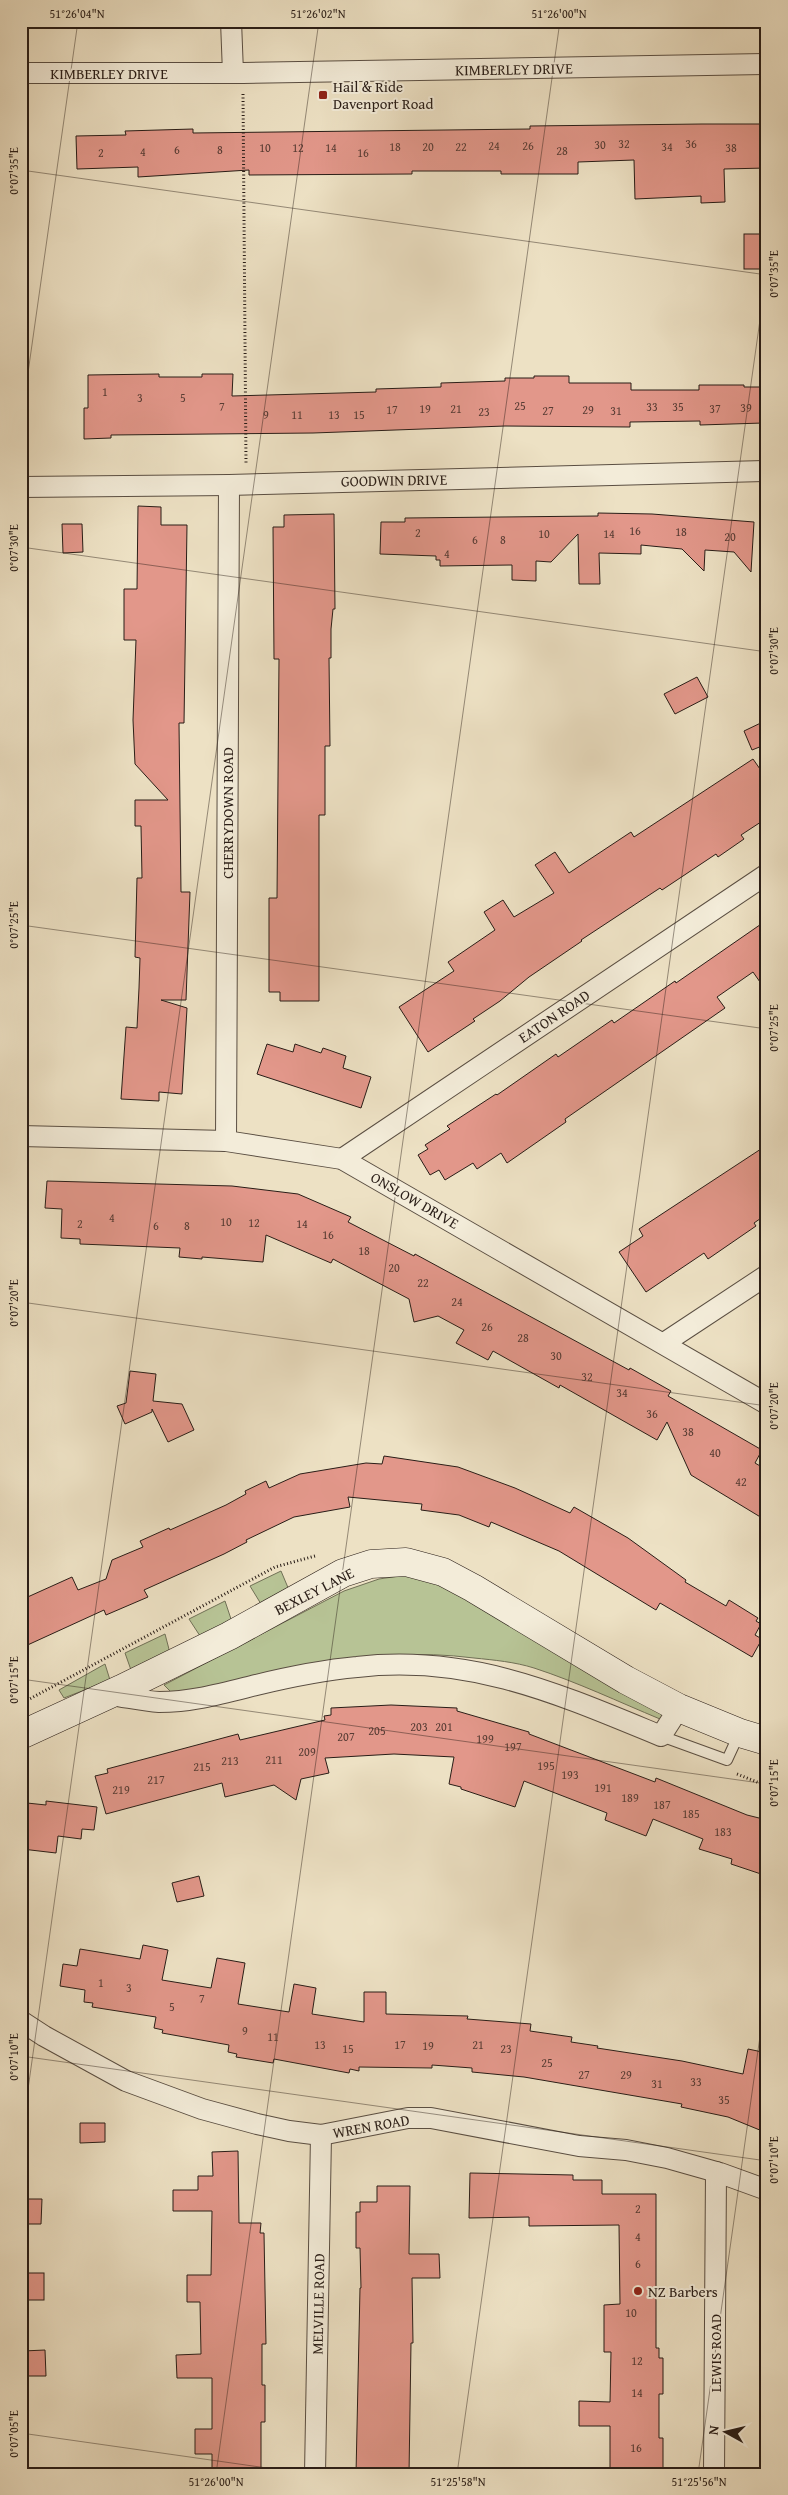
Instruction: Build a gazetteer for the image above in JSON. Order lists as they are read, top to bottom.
{
  "streets": {
    "street": [
      "KIMBERLEY DRIVE",
      "GOODWIN DRIVE",
      "CHERRYDOWN ROAD",
      "EATON ROAD",
      "ONSLOW DRIVE",
      "BEXLEY LANE",
      "WREN ROAD",
      "MELVILLE ROAD",
      "LEWIS ROAD"
    ]
  },
  "crossings": [
    ["GOODWIN DRIVE", "CHERRYDOWN ROAD"],
    ["CHERRYDOWN ROAD", "ONSLOW DRIVE"],
    ["EATON ROAD", "ONSLOW DRIVE"],
    ["WREN ROAD", "MELVILLE ROAD"],
    ["WREN ROAD", "LEWIS ROAD"]
  ],
  "places": {
    "transit": ["Hail & Ride Davenport Road"],
    "other": ["NZ Barbers"]
  },
  "house_numbers": [
    "32",
    "36",
    "30",
    "24",
    "26",
    "18",
    "20",
    "22",
    "34",
    "10",
    "12",
    "14",
    "38",
    "6",
    "8",
    "28",
    "4",
    "2",
    "16",
    "1",
    "3",
    "5",
    "25",
    "7",
    "33",
    "35",
    "39",
    "19",
    "21",
    "37",
    "17",
    "29",
    "27",
    "31",
    "23",
    "9",
    "11",
    "13",
    "15",
    "16",
    "18",
    "2",
    "10",
    "14",
    "20",
    "6",
    "8",
    "4",
    "4",
    "10",
    "12",
    "2",
    "14",
    "6",
    "8",
    "16",
    "18",
    "20",
    "22",
    "24",
    "26",
    "28",
    "30",
    "32",
    "34",
    "36",
    "38",
    "40",
    "42",
    "203",
    "201",
    "205",
    "207",
    "199",
    "197",
    "209",
    "211",
    "213",
    "195",
    "215",
    "193",
    "217",
    "191",
    "219",
    "189",
    "187",
    "185",
    "183",
    "1",
    "3",
    "7",
    "5",
    "9",
    "11",
    "13",
    "17",
    "21",
    "19",
    "15",
    "23",
    "25",
    "27",
    "29",
    "33",
    "31",
    "35",
    "2",
    "4",
    "6",
    "10",
    "12",
    "14",
    "16"
  ],
  "north": "left",
  "coordinates": [
    "51°26'04\"N",
    "51°26'02\"N",
    "51°26'00\"N",
    "0°07'35\"E",
    "0°07'30\"E",
    "0°07'25\"E",
    "0°07'20\"E",
    "0°07'15\"E",
    "0°07'10\"E",
    "0°07'05\"E",
    "51°25'58\"N",
    "51°25'56\"N"
  ]
}
